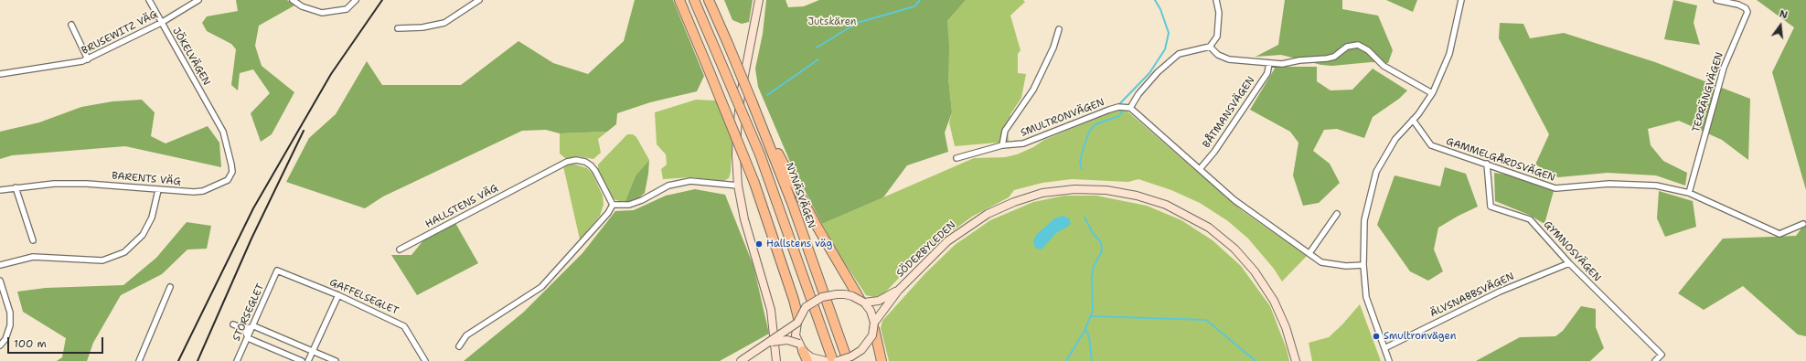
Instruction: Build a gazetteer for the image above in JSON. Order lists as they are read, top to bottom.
{
  "streets": {
    "highway": ["NYNÄSVÄGEN"],
    "street": [
      "BRUSEWITZ VÄG",
      "JÖKELVÄGEN",
      "TERRÄNGVÄGEN",
      "BÅTMANSVÄGEN",
      "SMULTRONVÄGEN",
      "GAMMELGÅRDSVÄGEN",
      "BARENTS VÄG",
      "HALLSTENS VÄG",
      "SÖDERBYLEDEN",
      "GYMNOSVÄGEN",
      "ÄLVSNABBSVÄGEN",
      "GAFFELSEGLET",
      "STORSEGLET"
    ]
  },
  "crossings": [
    ["BRUSEWITZ VÄG", "JÖKELVÄGEN"],
    ["JÖKELVÄGEN", "BARENTS VÄG"],
    ["TERRÄNGVÄGEN", "GAMMELGÅRDSVÄGEN"],
    ["GAMMELGÅRDSVÄGEN", "GYMNOSVÄGEN"],
    ["GYMNOSVÄGEN", "ÄLVSNABBSVÄGEN"],
    ["GAFFELSEGLET", "STORSEGLET"]
  ],
  "parks": ["Jutskären"],
  "places": ["Hallstens väg", "Smultronvägen"],
  "scale_bar": "100 m",
  "north": "top"
}
